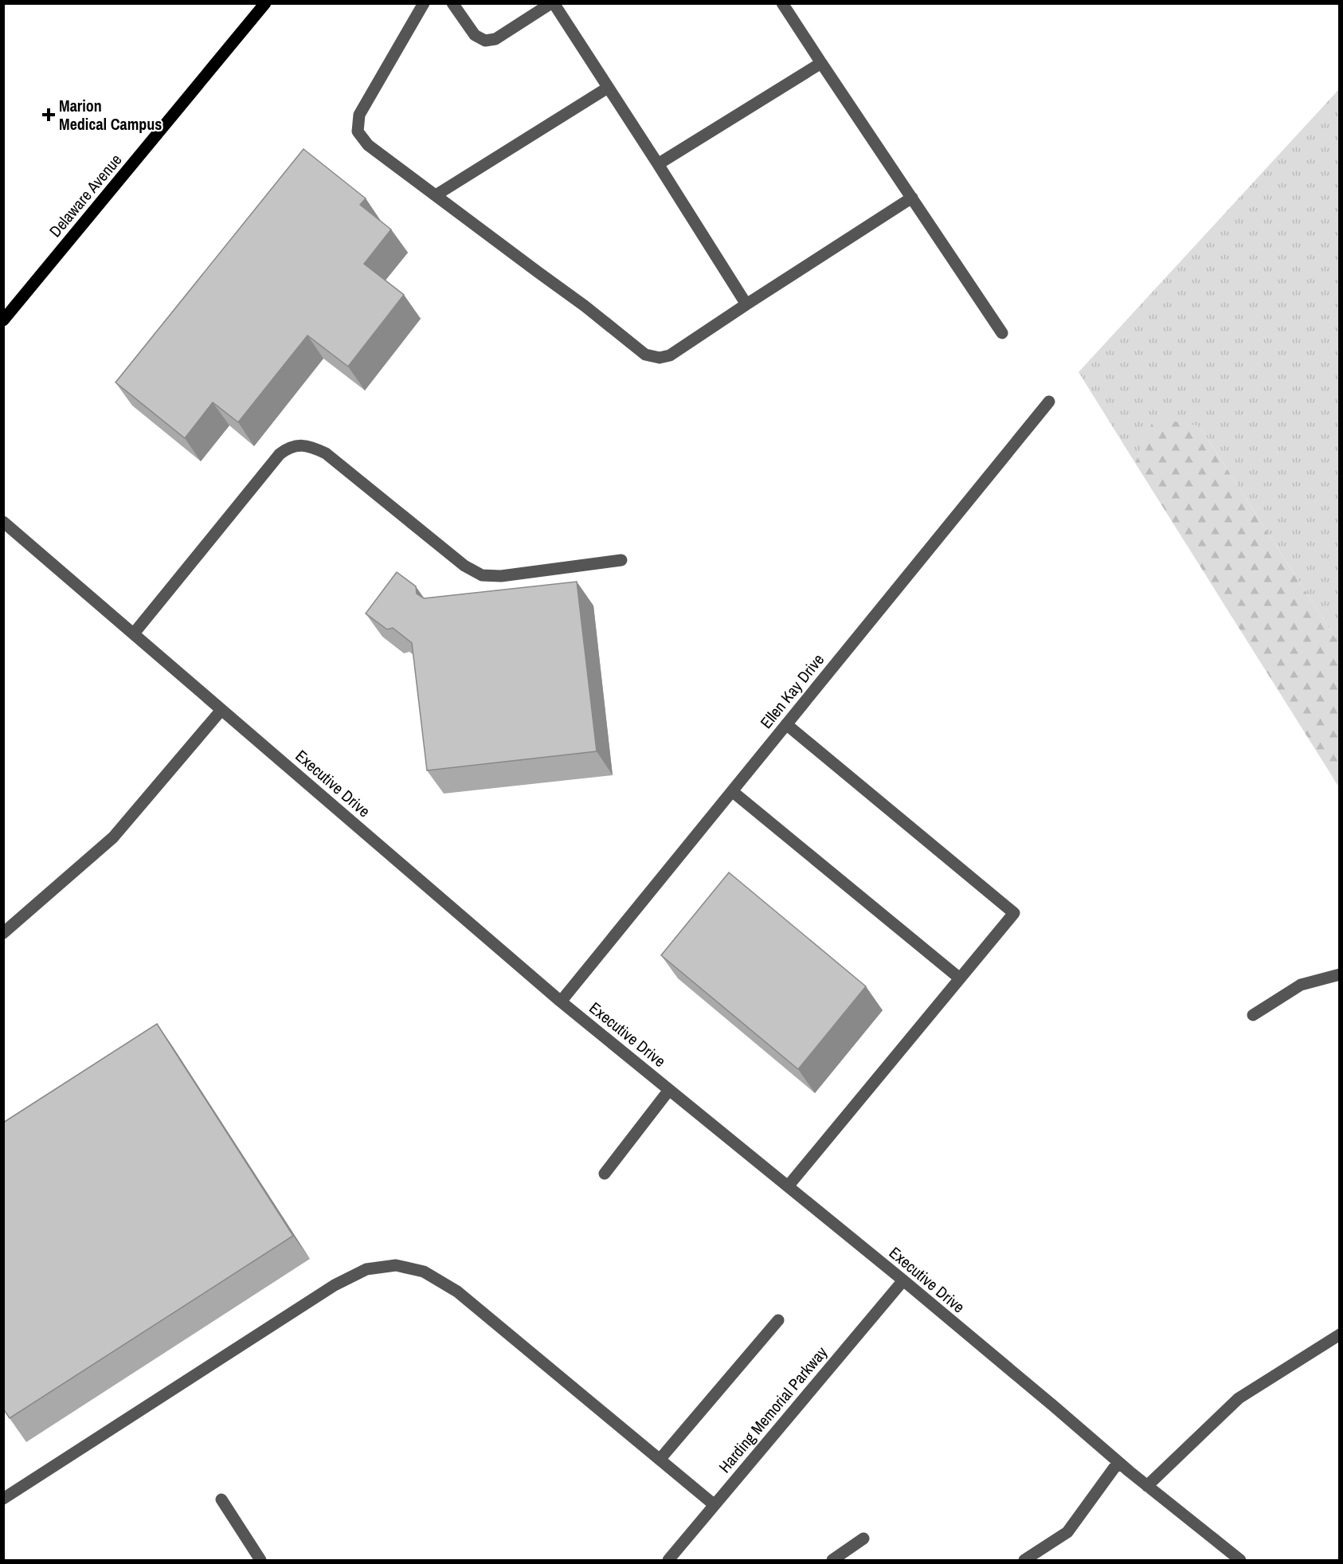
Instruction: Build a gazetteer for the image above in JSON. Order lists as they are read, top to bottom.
{
  "streets": {
    "main road": ["Delaware Avenue"],
    "street": ["Ellen Kay Drive", "Executive Drive", "Harding Memorial Parkway"]
  },
  "crossings": [
    ["Ellen Kay Drive", "Executive Drive"],
    ["Executive Drive", "Harding Memorial Parkway"]
  ],
  "places": {
    "health": ["Marion Medical Campus"]
  }
}
